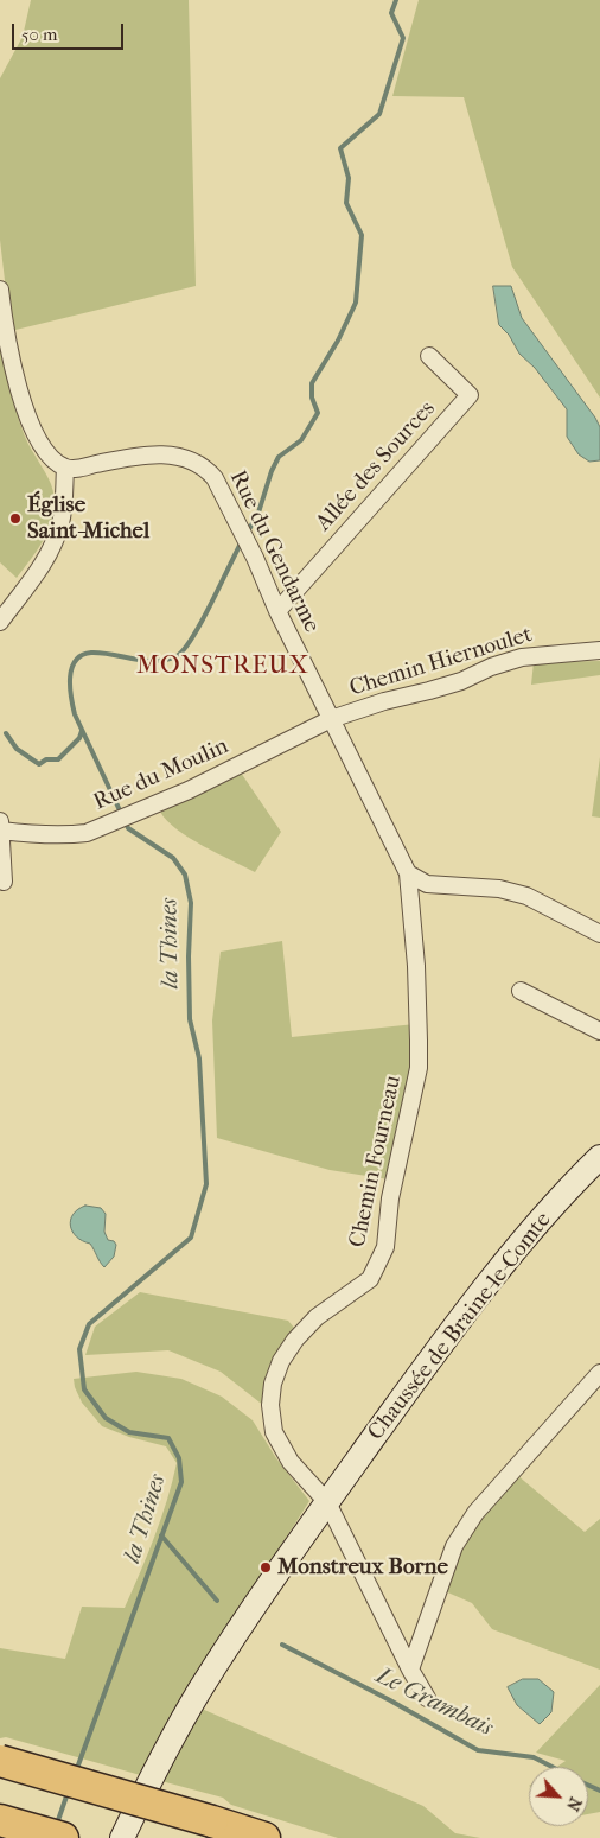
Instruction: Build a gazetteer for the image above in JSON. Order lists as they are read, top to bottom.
{
  "streets": {
    "main road": ["Chaussée de Braine-le-Comte"],
    "street": [
      "Allée des Sources",
      "Rue du Gendarme",
      "Chemin Hiernoulet",
      "Rue du Moulin",
      "Chemin Fourneau"
    ]
  },
  "crossings": [
    ["Allée des Sources", "Rue du Gendarme"],
    ["Rue du Gendarme", "Chemin Hiernoulet"],
    ["Rue du Gendarme", "Rue du Moulin"],
    ["Rue du Gendarme", "Chemin Fourneau"],
    ["Chemin Hiernoulet", "Rue du Moulin"],
    ["Chemin Fourneau", "Chaussée de Braine-le-Comte"]
  ],
  "districts": ["MONSTREUX"],
  "water": ["la Thines", "Le Grambais"],
  "places": ["Église Saint-Michel", "Monstreux Borne"],
  "scale_bar": "50 m",
  "north": "bottom right"
}
